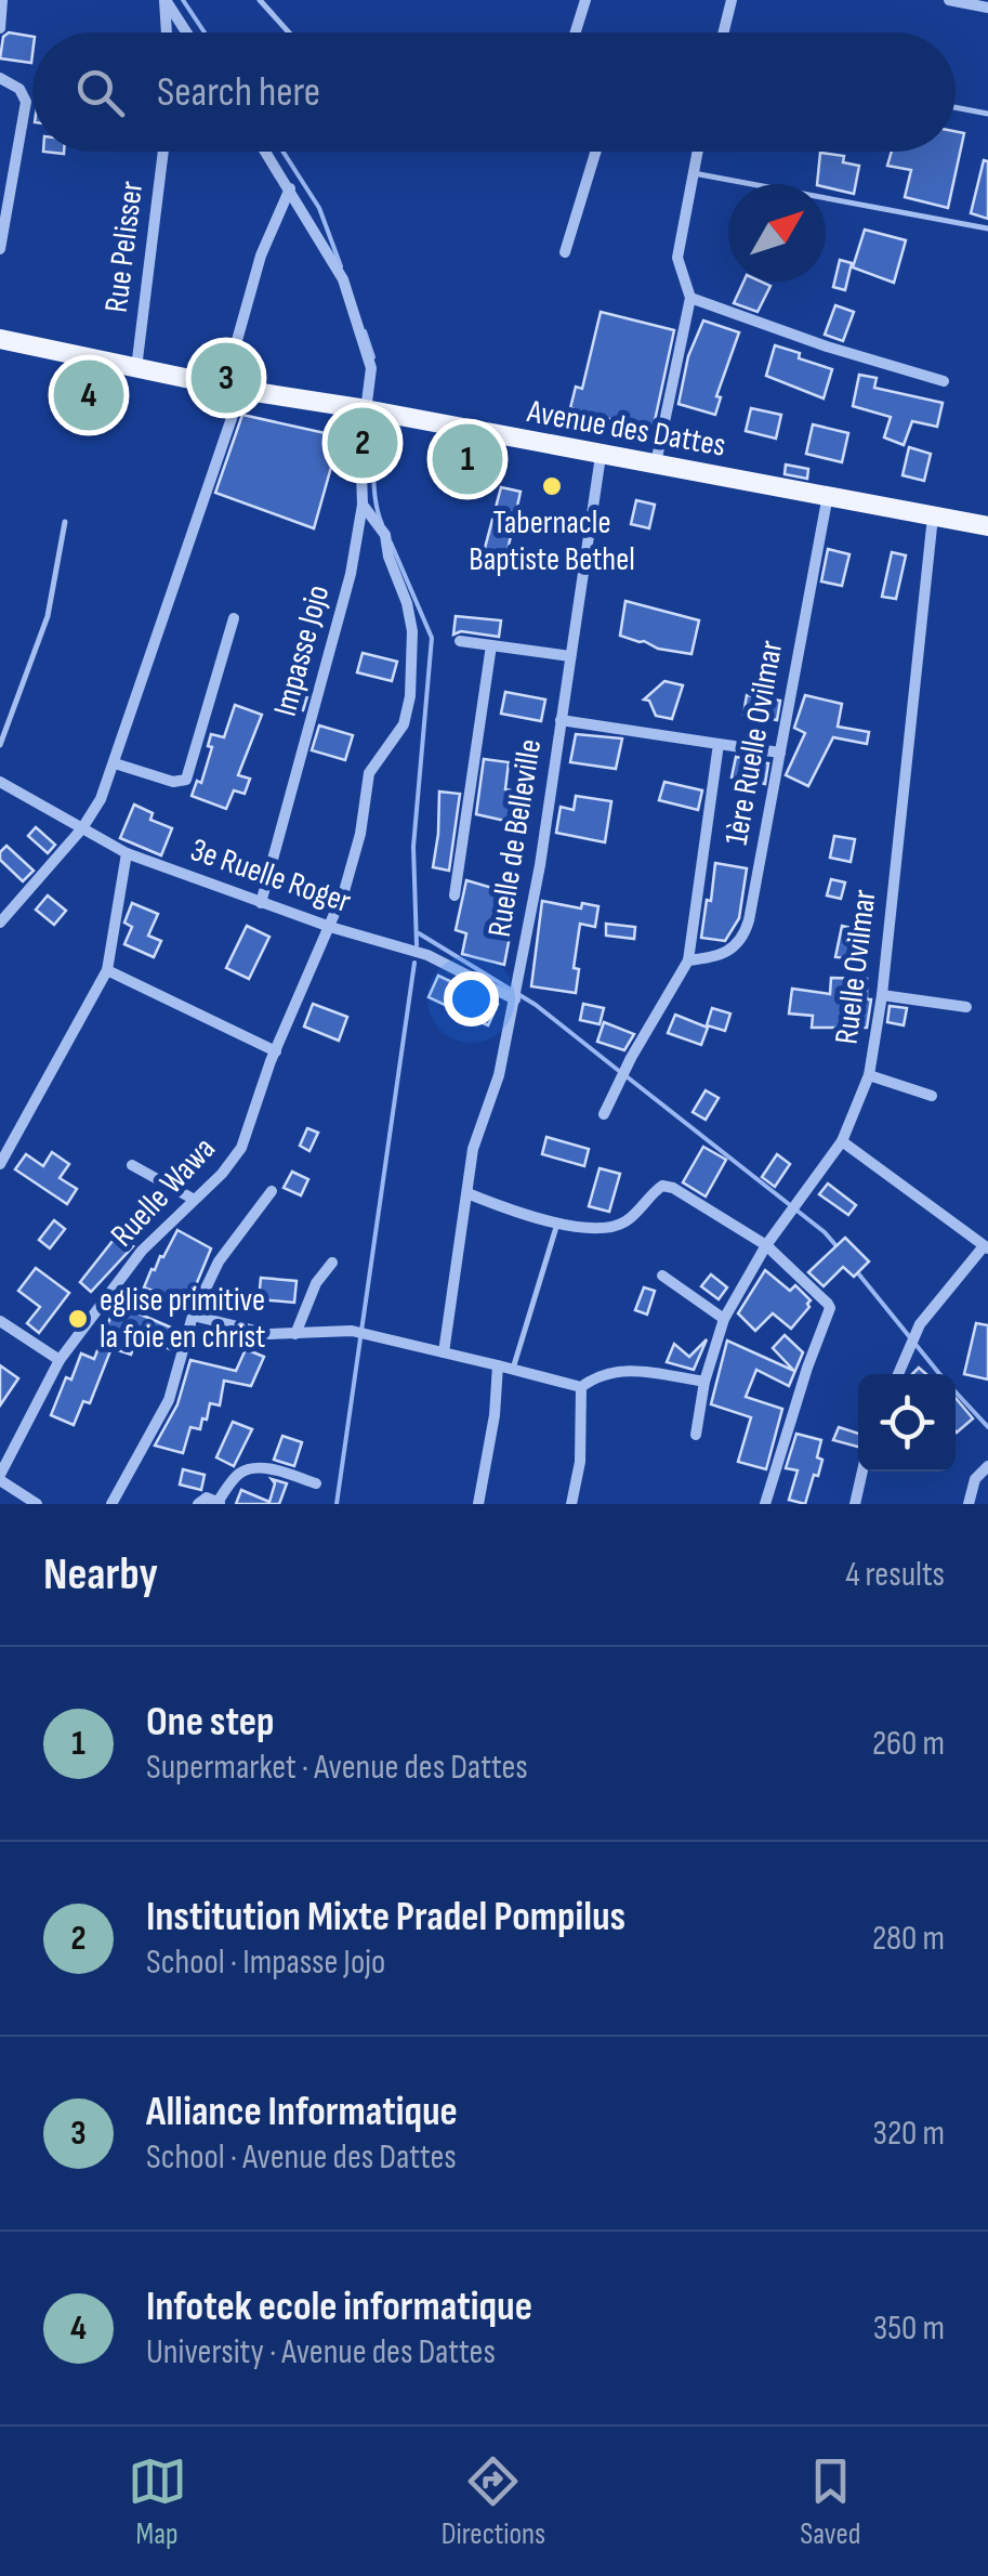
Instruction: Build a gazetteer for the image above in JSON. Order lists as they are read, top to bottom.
{
  "streets": {
    "main road": ["Avenue des Dattes"],
    "street": [
      "Rue Pelisser",
      "Impasse Jojo",
      "1ère Ruelle Ovilmar",
      "Ruelle de Belleville",
      "3e Ruelle Roger",
      "Ruelle Ovilmar",
      "Ruelle Wawa"
    ]
  },
  "crossings": [
    ["Rue Pelisser", "Avenue des Dattes"],
    ["Avenue des Dattes", "Impasse Jojo"],
    ["Avenue des Dattes", "1ère Ruelle Ovilmar"],
    ["Avenue des Dattes", "Ruelle de Belleville"],
    ["Avenue des Dattes", "Ruelle Ovilmar"],
    ["Impasse Jojo", "3e Ruelle Roger"],
    ["Impasse Jojo", "Ruelle Wawa"],
    ["Ruelle de Belleville", "3e Ruelle Roger"],
    ["3e Ruelle Roger", "Ruelle Wawa"]
  ],
  "places": ["Tabernacle Baptiste Bethel", "eglise primitive la foie en christ"],
  "north": "top right",
  "page": {
    "search": "Search here",
    "pins": [
      "3",
      "4",
      "2",
      "1"
    ],
    "heading": ["Nearby", "4 results"],
    "list": [
      {
        "mark": "1",
        "name": "One step",
        "note": "Supermarket · Avenue des Dattes",
        "value": "260 m"
      },
      {
        "mark": "2",
        "name": "Institution Mixte Pradel Pompilus",
        "note": "School · Impasse Jojo",
        "value": "280 m"
      },
      {
        "mark": "3",
        "name": "Alliance Informatique",
        "note": "School · Avenue des Dattes",
        "value": "320 m"
      },
      {
        "mark": "4",
        "name": "Infotek ecole informatique",
        "note": "University · Avenue des Dattes",
        "value": "350 m"
      }
    ],
    "nav": ["Map", "Directions", "Saved"]
  }
}
